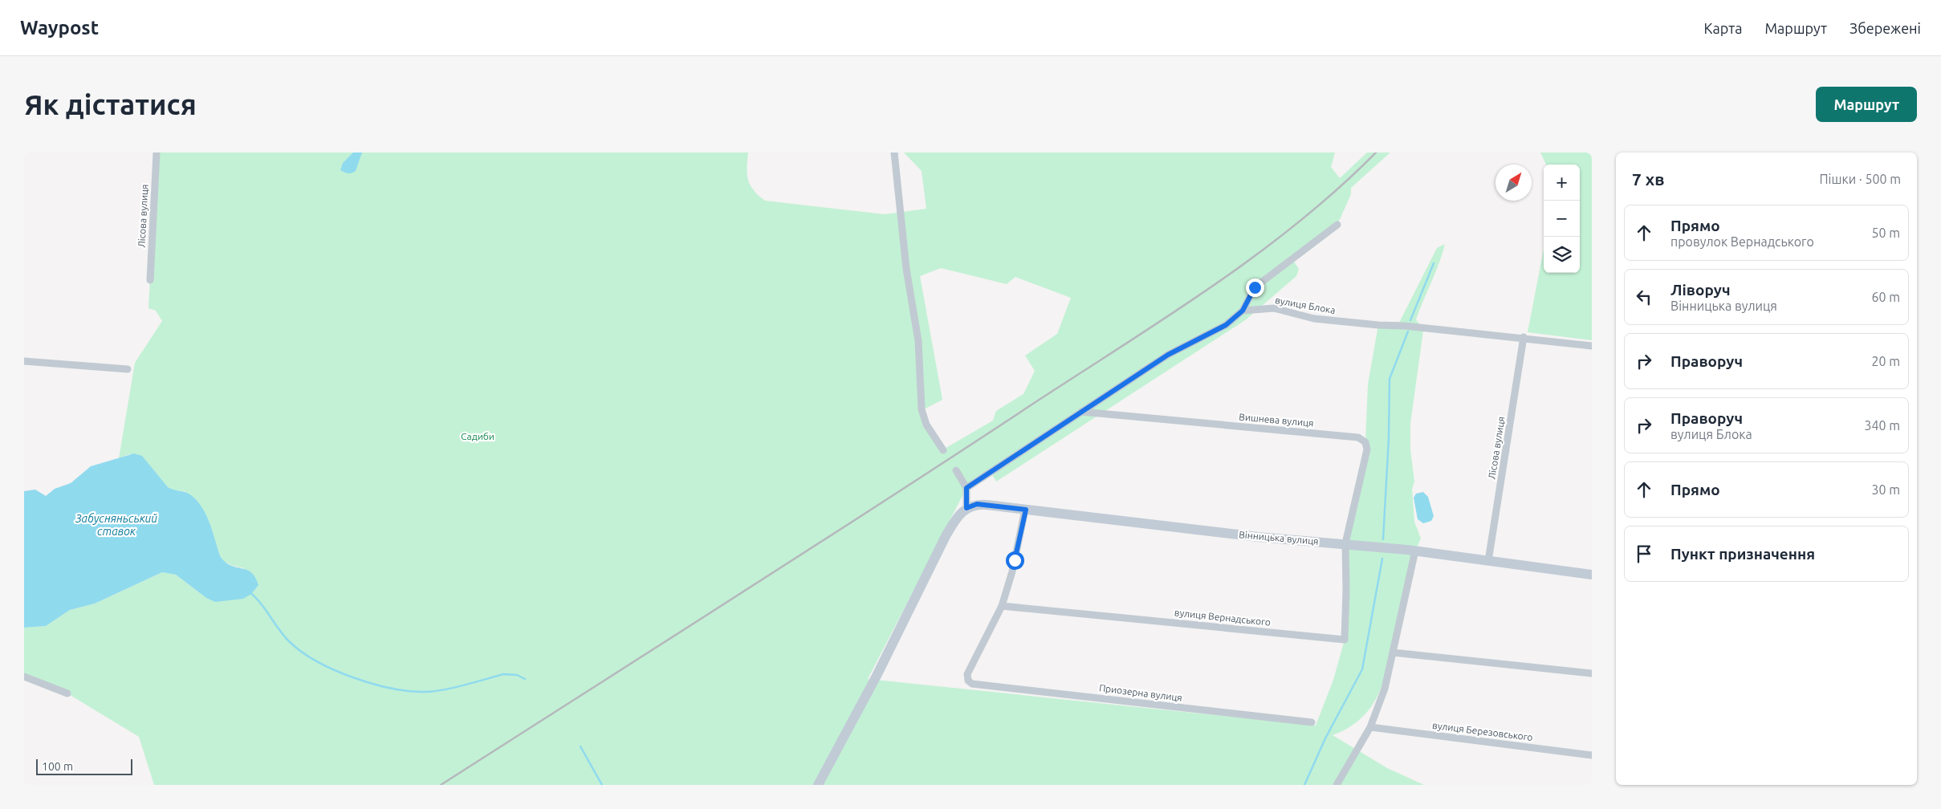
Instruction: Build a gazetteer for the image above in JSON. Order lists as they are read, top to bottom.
{
  "streets": {
    "street": [
      "Лісова вулиця",
      "вулиця Блока",
      "Вишнева вулиця",
      "Вінницька вулиця",
      "вулиця Вернадського",
      "Приозерна вулиця",
      "вулиця Березовського"
    ]
  },
  "crossings": [
    ["Лісова вулиця", "вулиця Блока"],
    ["Лісова вулиця", "Вінницька вулиця"],
    ["Вишнева вулиця", "Вінницька вулиця"],
    ["Вишнева вулиця", "вулиця Вернадського"],
    ["Вінницька вулиця", "вулиця Вернадського"],
    ["вулиця Вернадського", "Приозерна вулиця"]
  ],
  "water": ["Забусняньський ставок"],
  "parks": ["Садиби"],
  "scale_bar": "100 m",
  "north": "top right",
  "page": {
    "header": "Waypost",
    "nav": ["Карта", "Маршрут", "Збережені"],
    "buttons": "Маршрут",
    "title": "Як дістатися",
    "heading": ["7 хв", "Пішки · 500 m"],
    "map_buttons": ["+", "−"],
    "list": [
      ["Прямо", "провулок Вернадського", "50 m"],
      ["Ліворуч", "Вінницька вулиця", "60 m"],
      ["Праворуч", "20 m"],
      ["Праворуч", "вулиця Блока", "340 m"],
      ["Прямо", "30 m"],
      "Пункт призначення"
    ],
    "scale": "100 m"
  }
}
